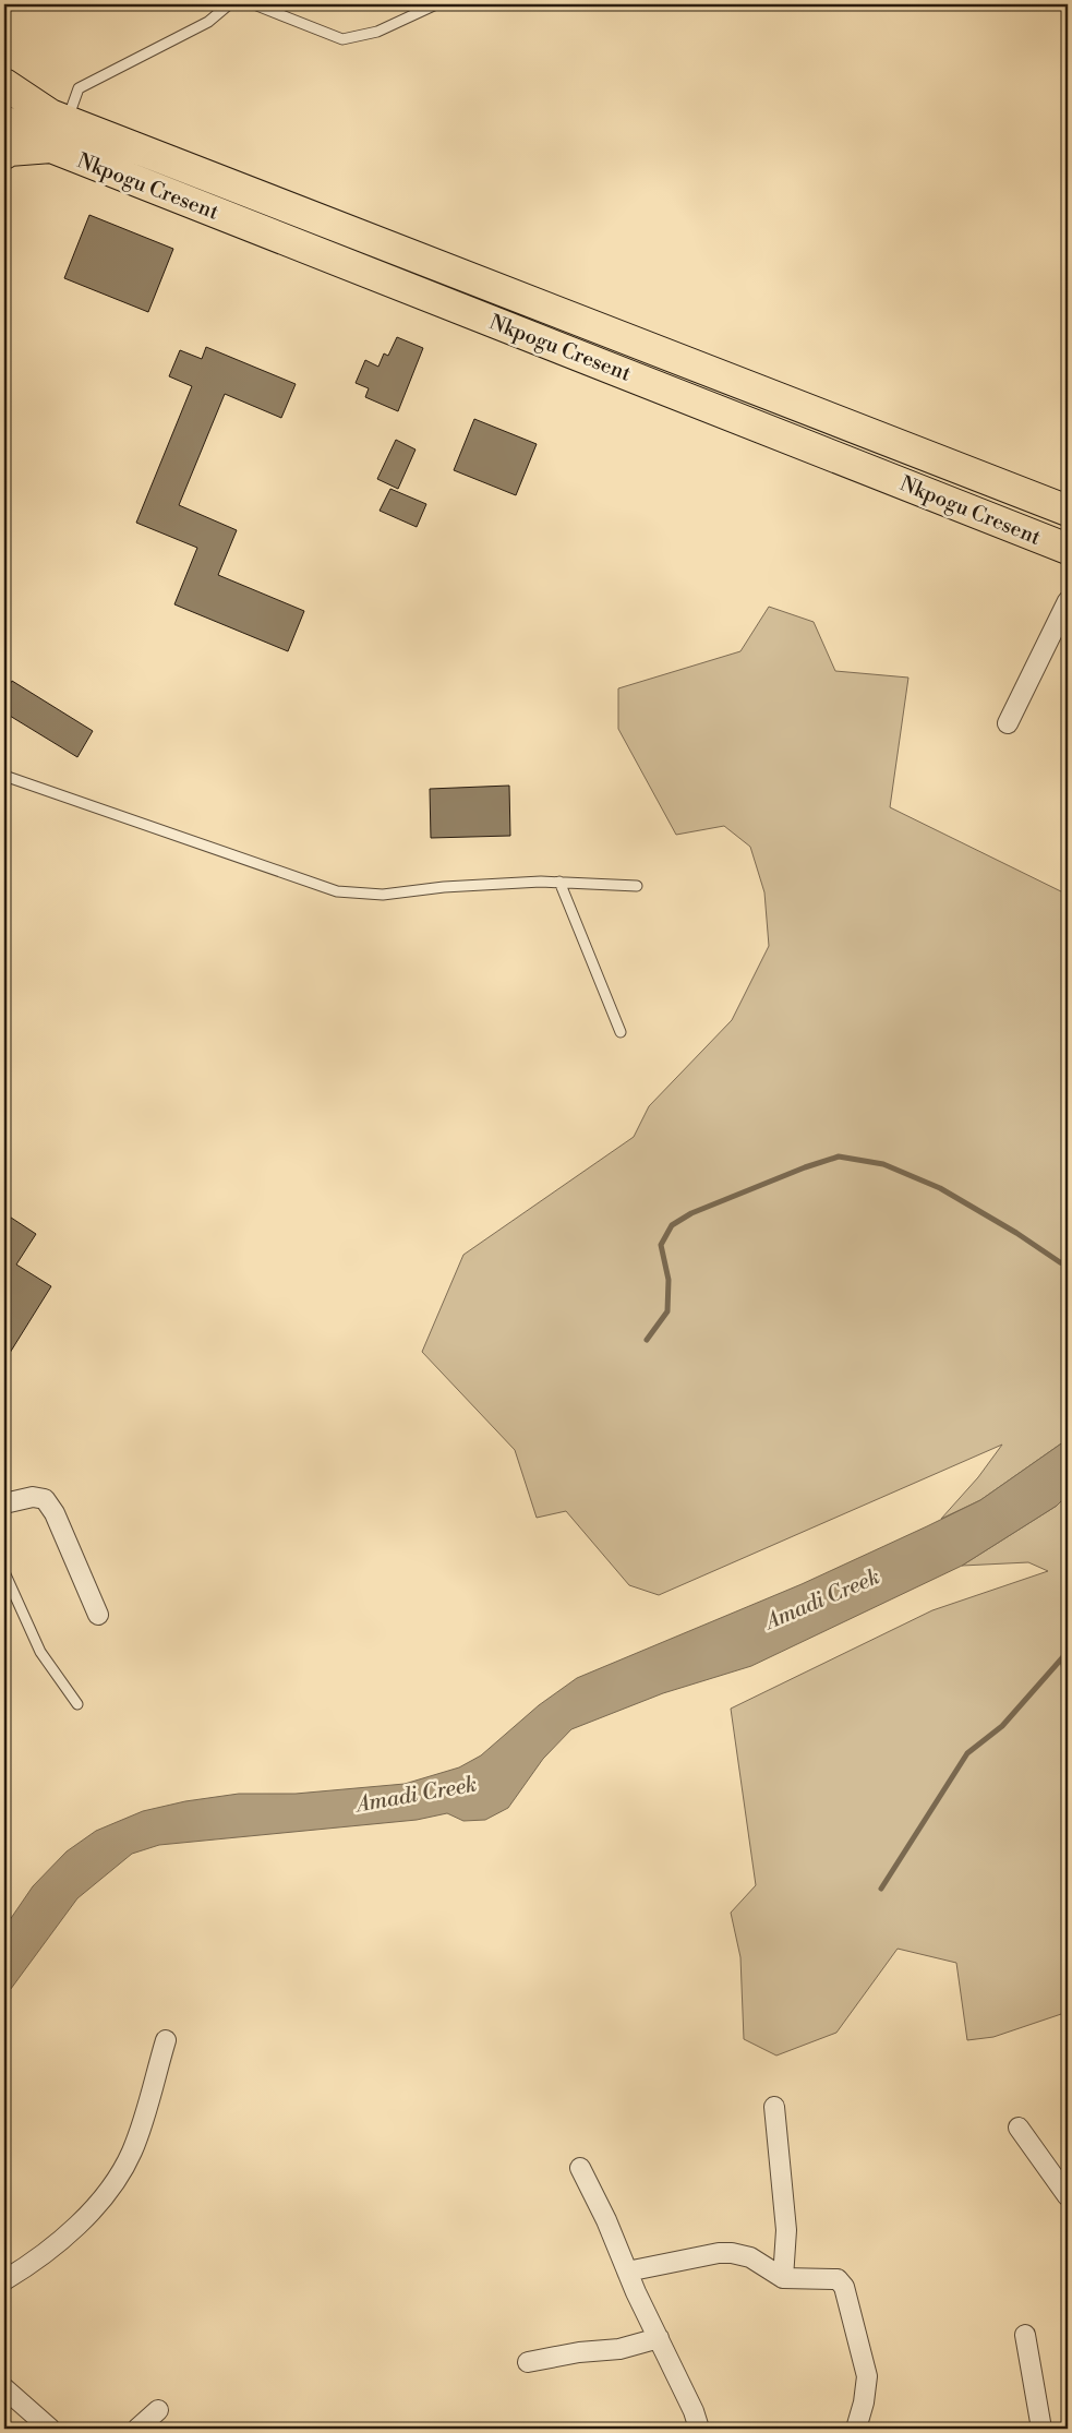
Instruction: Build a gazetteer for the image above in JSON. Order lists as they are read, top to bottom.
{
  "streets": {
    "main road": ["Nkpogu Cresent"]
  },
  "water": ["Amadi Creek"]
}
